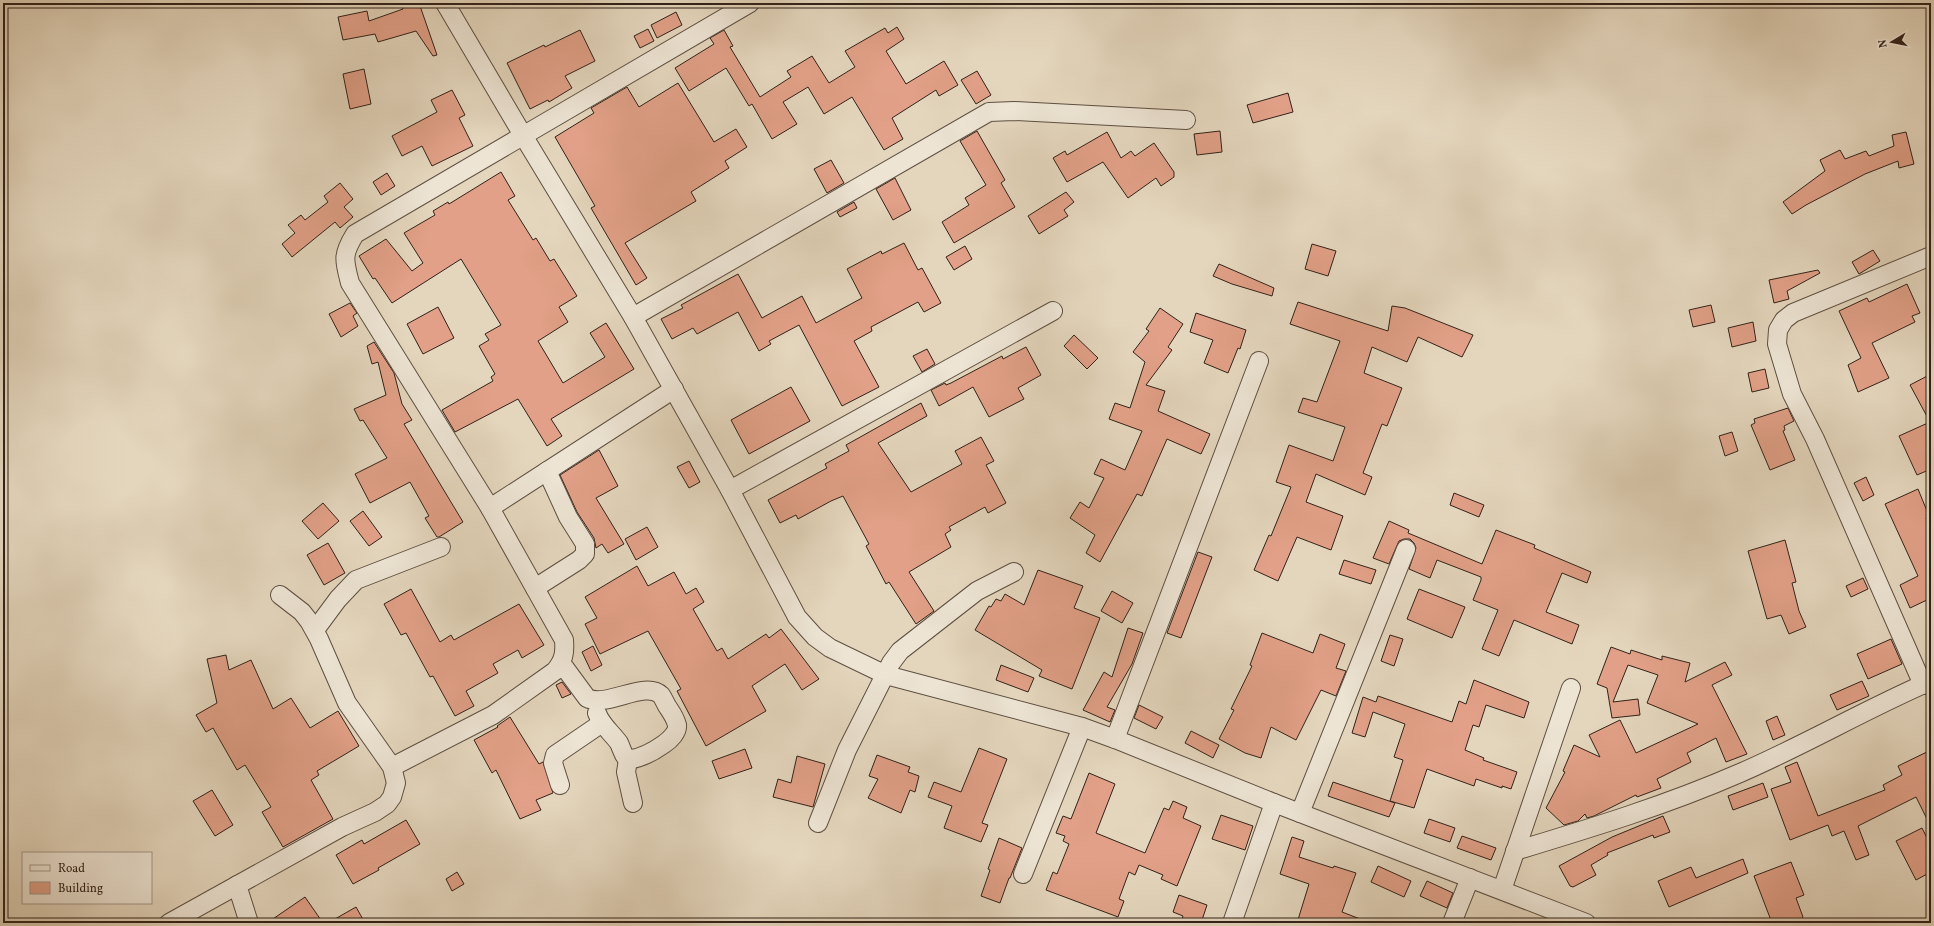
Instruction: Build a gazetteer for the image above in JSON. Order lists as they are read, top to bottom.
{
  "legend": ["Road", "Building"],
  "north": "left"
}
